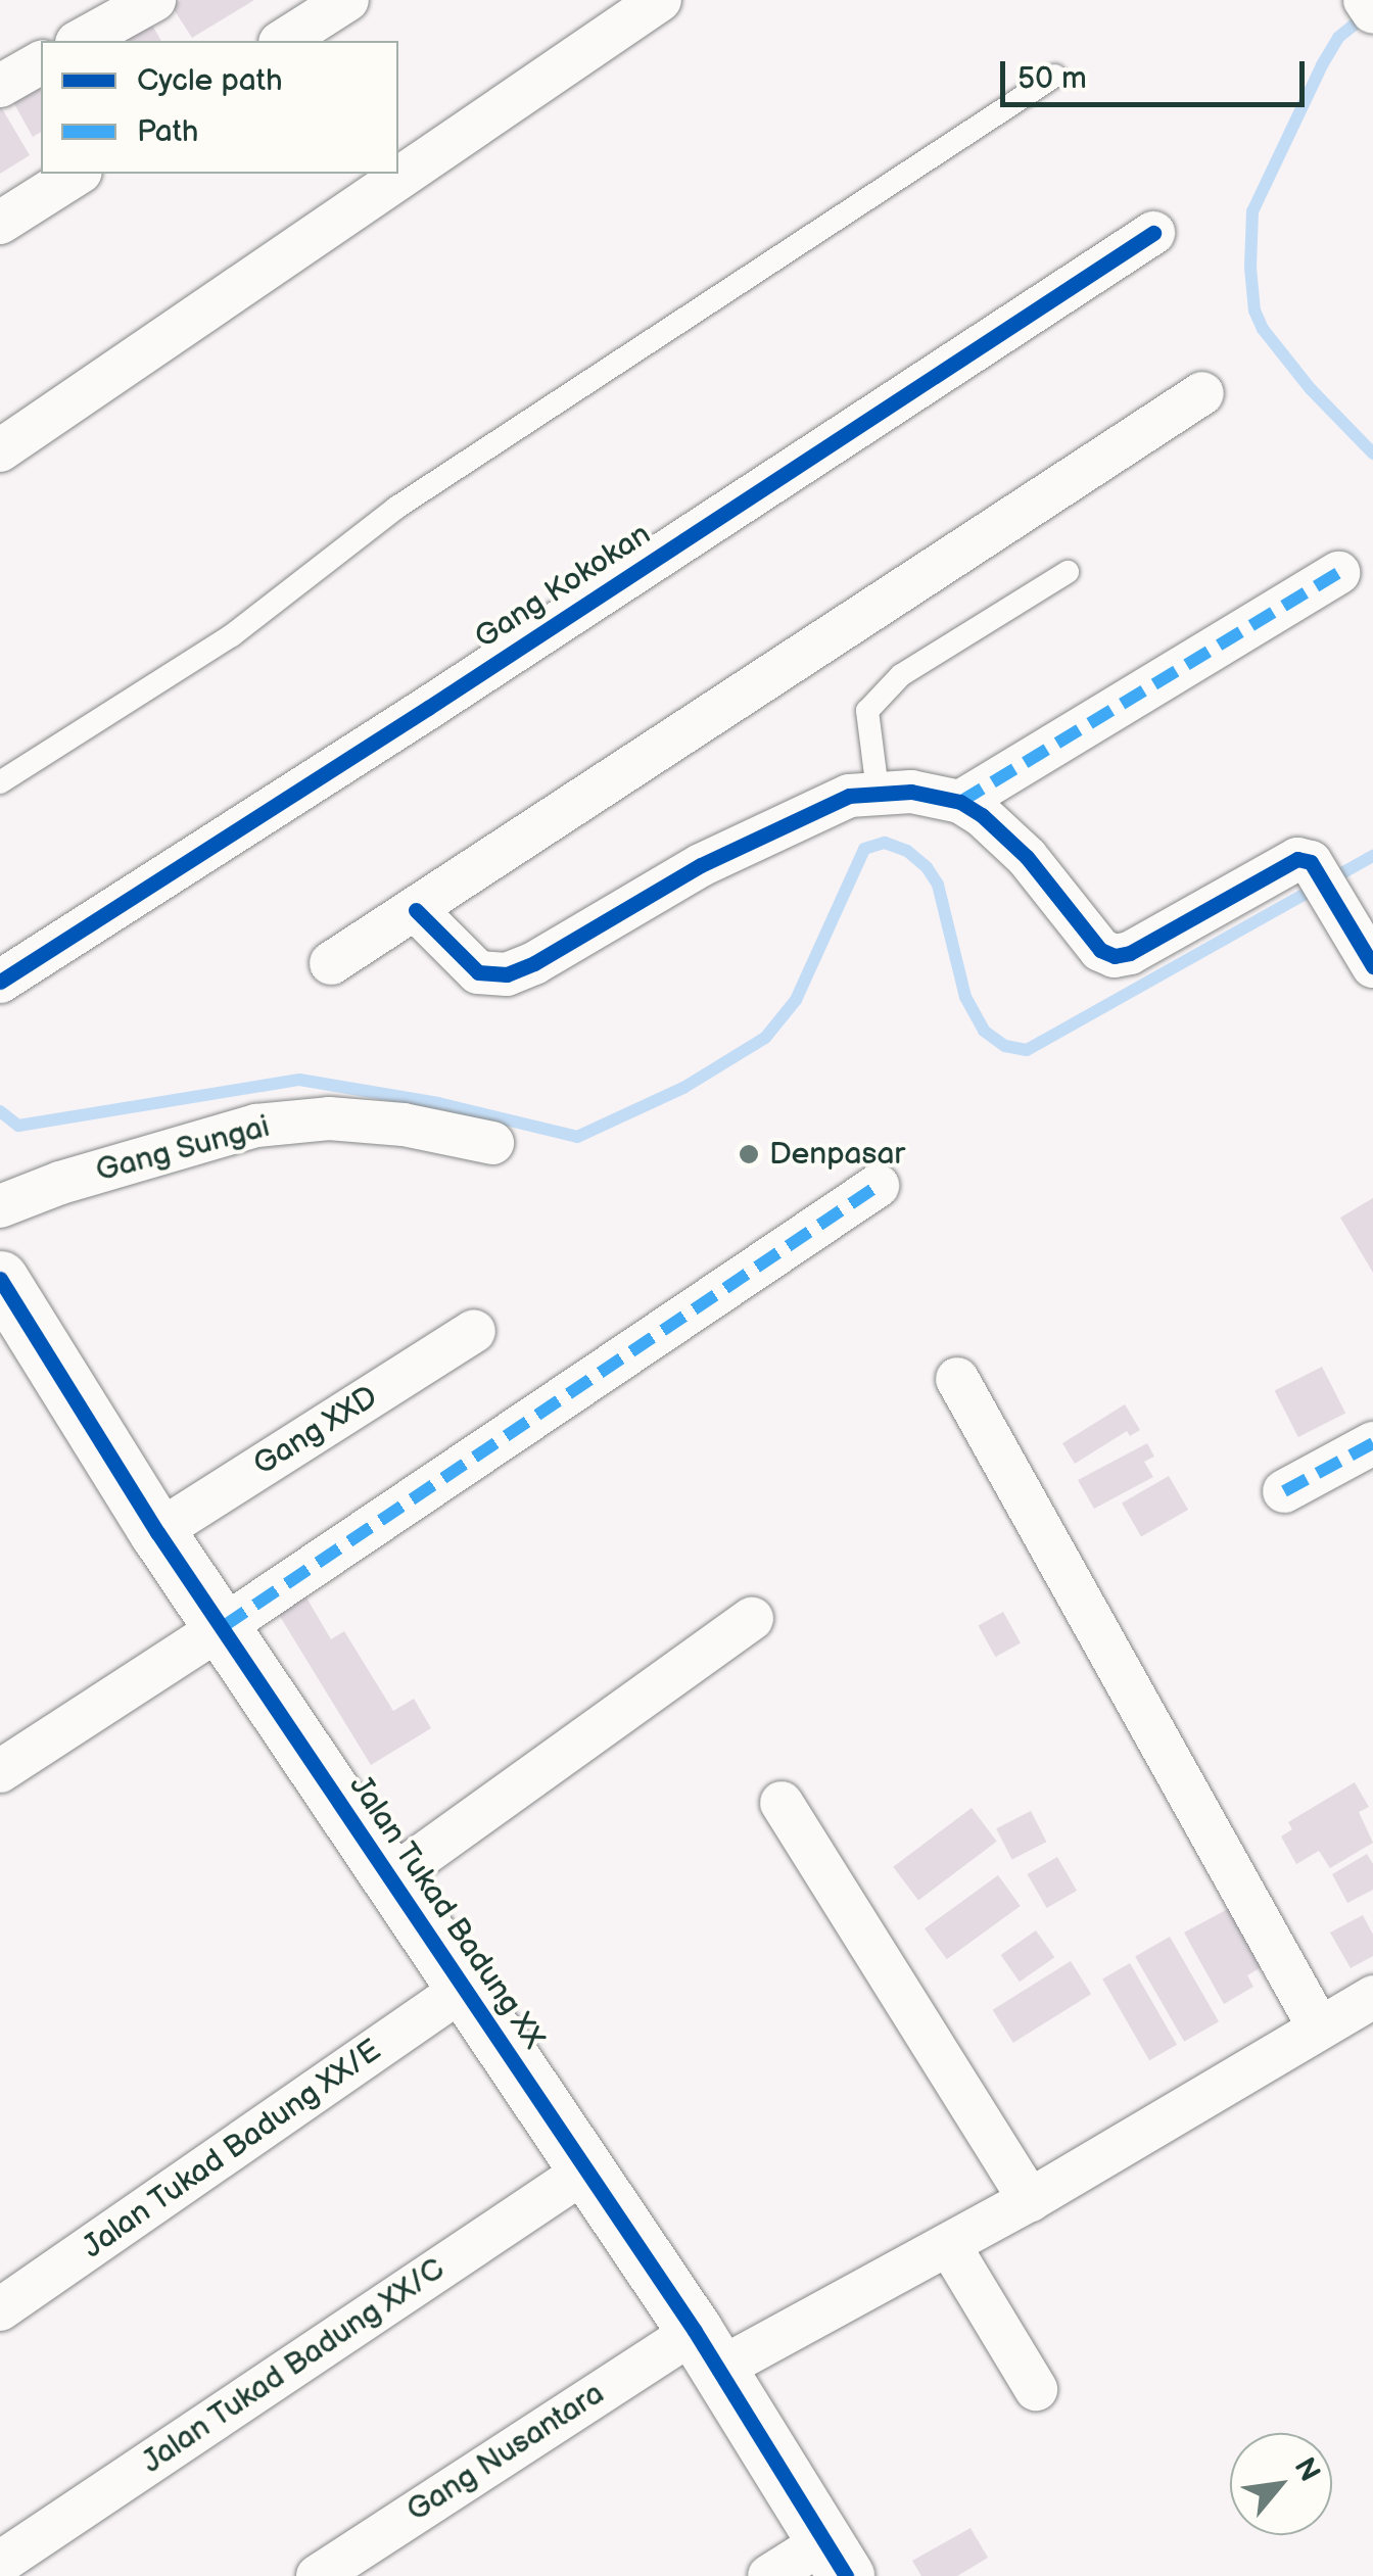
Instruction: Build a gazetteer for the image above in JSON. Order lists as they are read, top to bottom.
{
  "streets": {
    "street": [
      "Gang Kokokan",
      "Gang Sungai",
      "Gang XXD",
      "Jalan Tukad Badung XX",
      "Jalan Tukad Badung XX/E",
      "Jalan Tukad Badung XX/C",
      "Gang Nusantara"
    ]
  },
  "crossings": [
    ["Gang XXD", "Jalan Tukad Badung XX"],
    ["Jalan Tukad Badung XX", "Jalan Tukad Badung XX/E"],
    ["Jalan Tukad Badung XX", "Jalan Tukad Badung XX/C"],
    ["Jalan Tukad Badung XX", "Gang Nusantara"]
  ],
  "places": ["Denpasar"],
  "legend": ["Cycle path", "Path"],
  "scale_bar": "50 m",
  "north": "top right"
}
